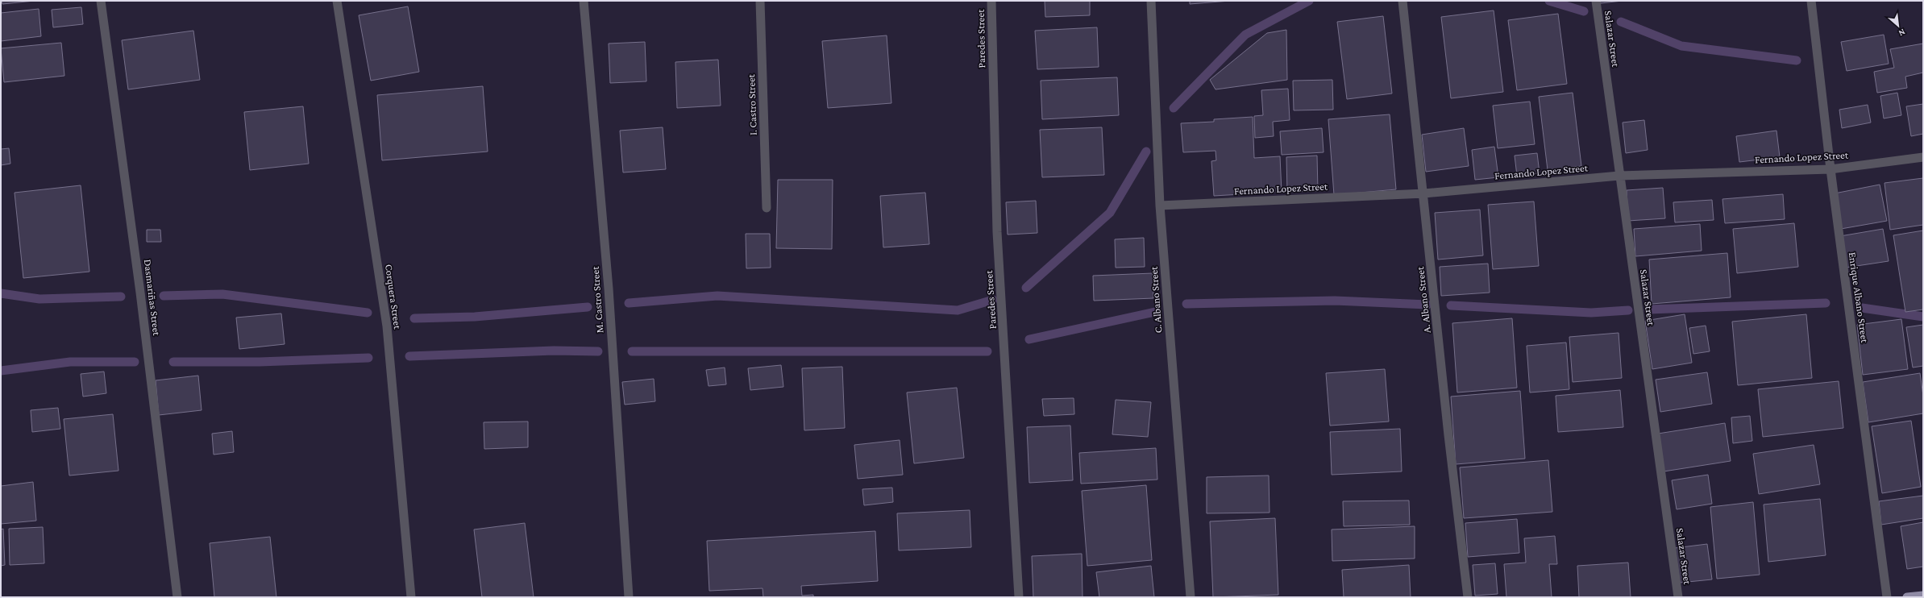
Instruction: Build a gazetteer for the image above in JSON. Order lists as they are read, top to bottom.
{
  "streets": {
    "street": [
      "Paredes Street",
      "Salazar Street",
      "I. Castro Street",
      "Fernando Lopez Street",
      "Corquera Street",
      "Dasmariñas Street",
      "Enrique Albano Street",
      "M. Castro Street",
      "C. Albano Street",
      "A. Albano Street"
    ]
  },
  "crossings": [
    ["Salazar Street", "Fernando Lopez Street"],
    ["Fernando Lopez Street", "Enrique Albano Street"],
    ["Fernando Lopez Street", "C. Albano Street"],
    ["Fernando Lopez Street", "A. Albano Street"]
  ],
  "north": "bottom right"
}
